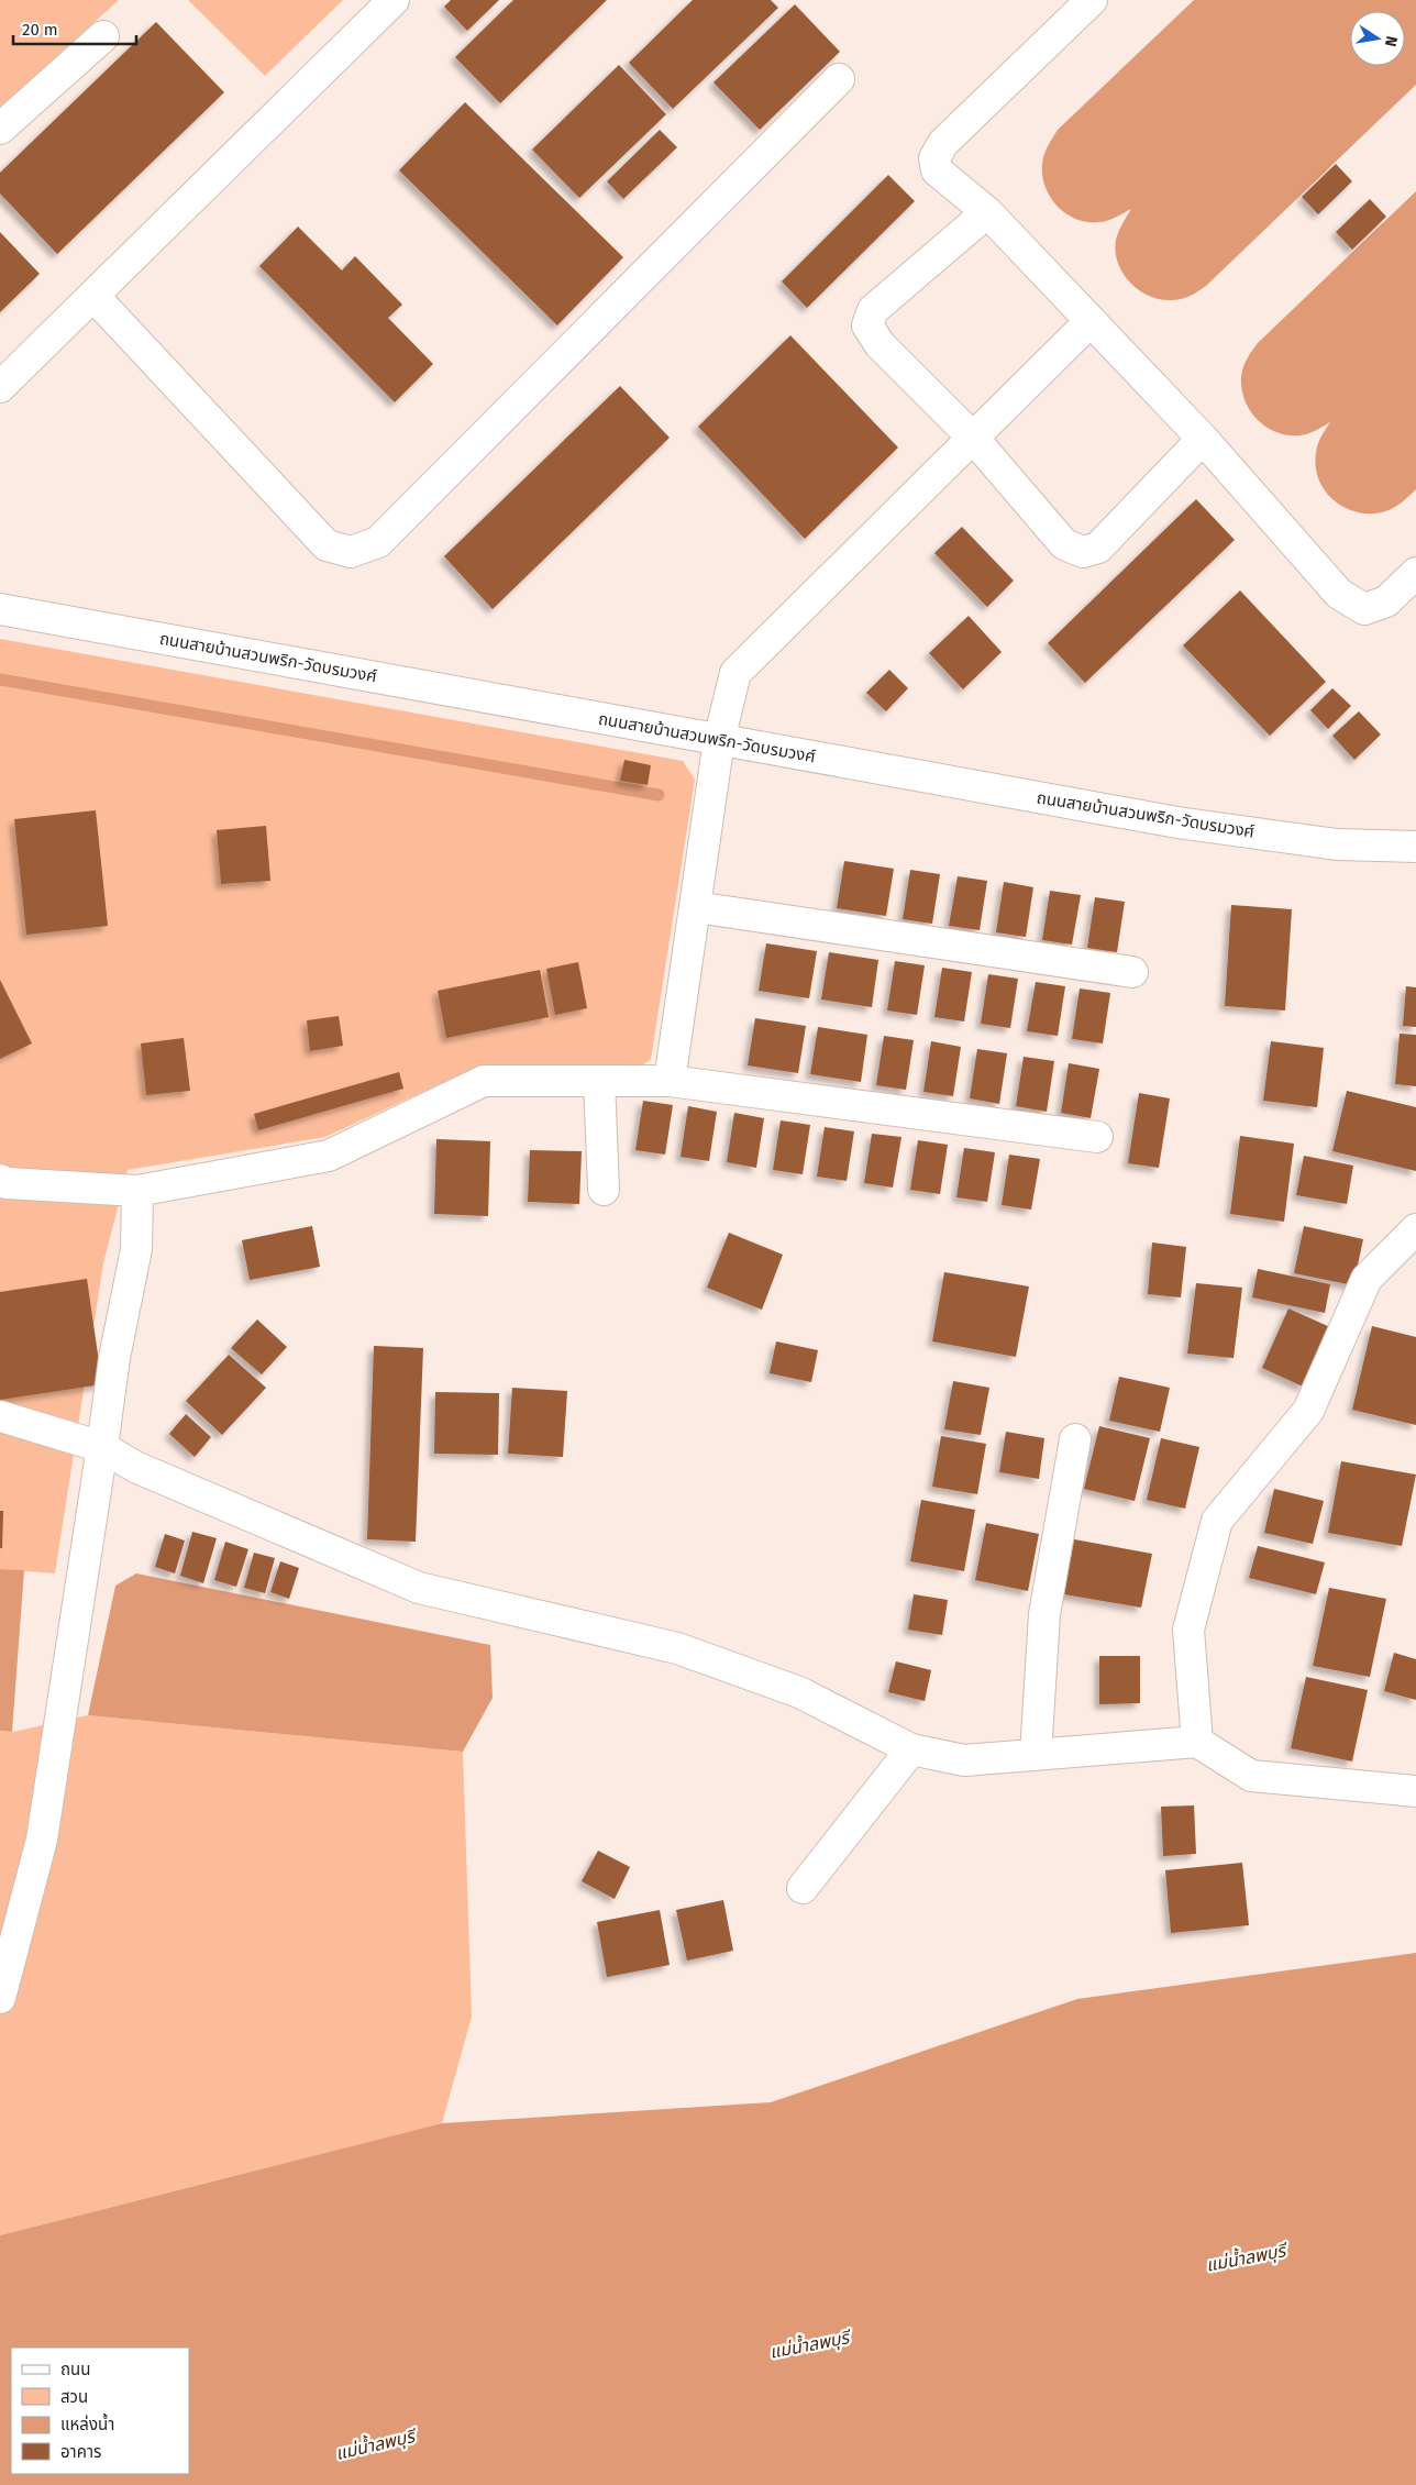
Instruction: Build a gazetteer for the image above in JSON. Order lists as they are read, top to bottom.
{
  "streets": {
    "street": ["ถนนสายบ้านสวนพริก-วัดบรมวงศ์"]
  },
  "water": ["แม่น้ำลพบุรี"],
  "legend": [
    "ถนน",
    "สวน",
    "แหล่งน้ำ",
    "อาคาร"
  ],
  "scale_bar": "20 m",
  "north": "right"
}
